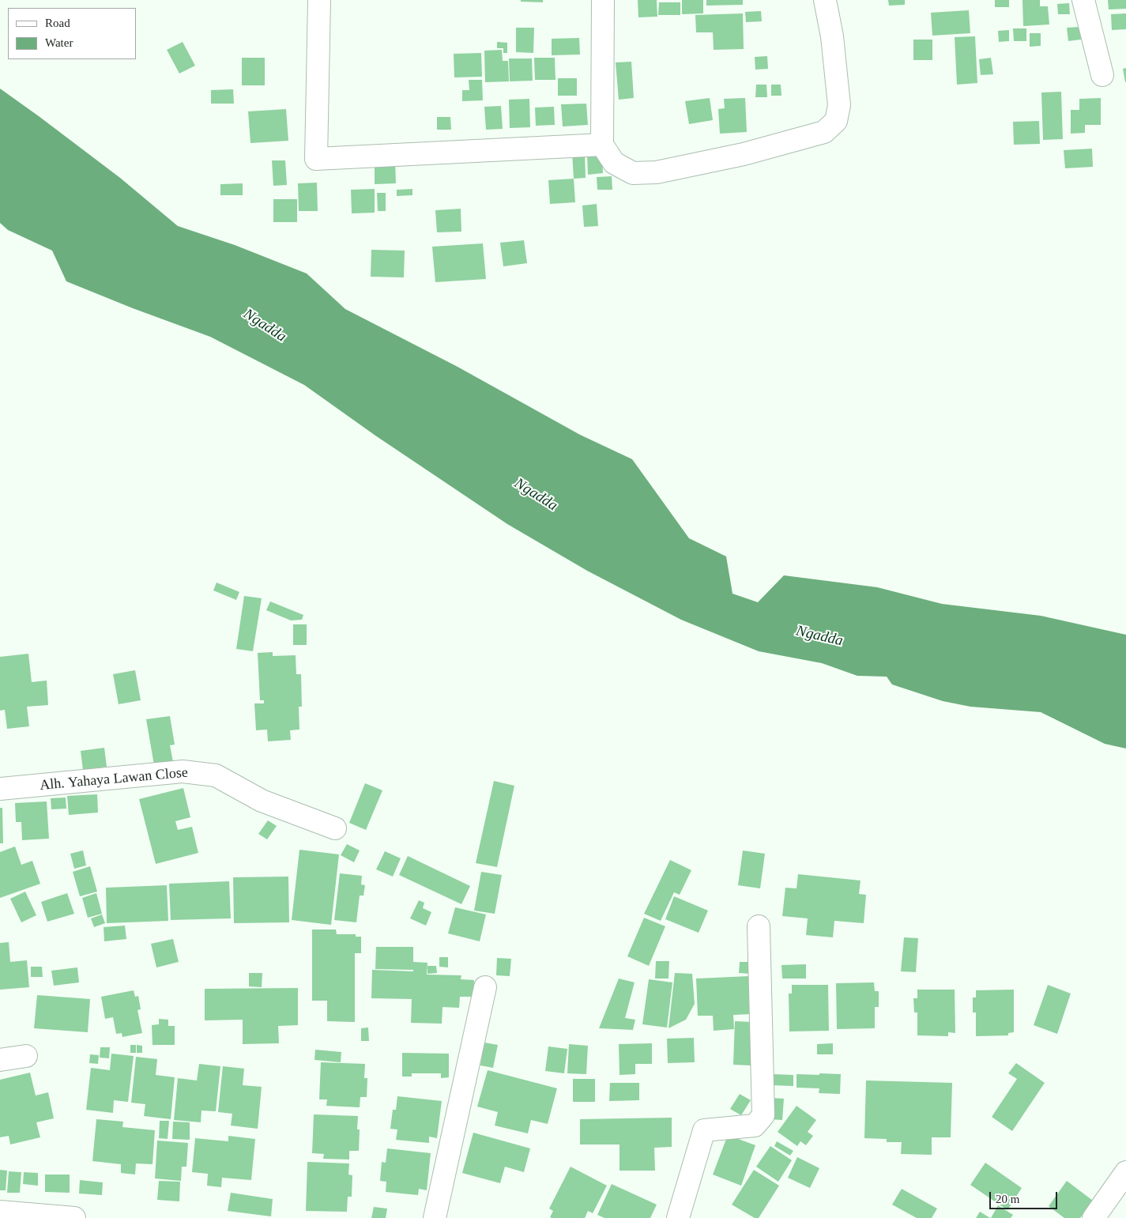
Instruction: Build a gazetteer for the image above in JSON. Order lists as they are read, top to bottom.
{
  "streets": {
    "street": ["Alh. Yahaya Lawan Close"]
  },
  "water": ["Ngadda"],
  "legend": ["Road", "Water"],
  "scale_bar": "20 m"
}
